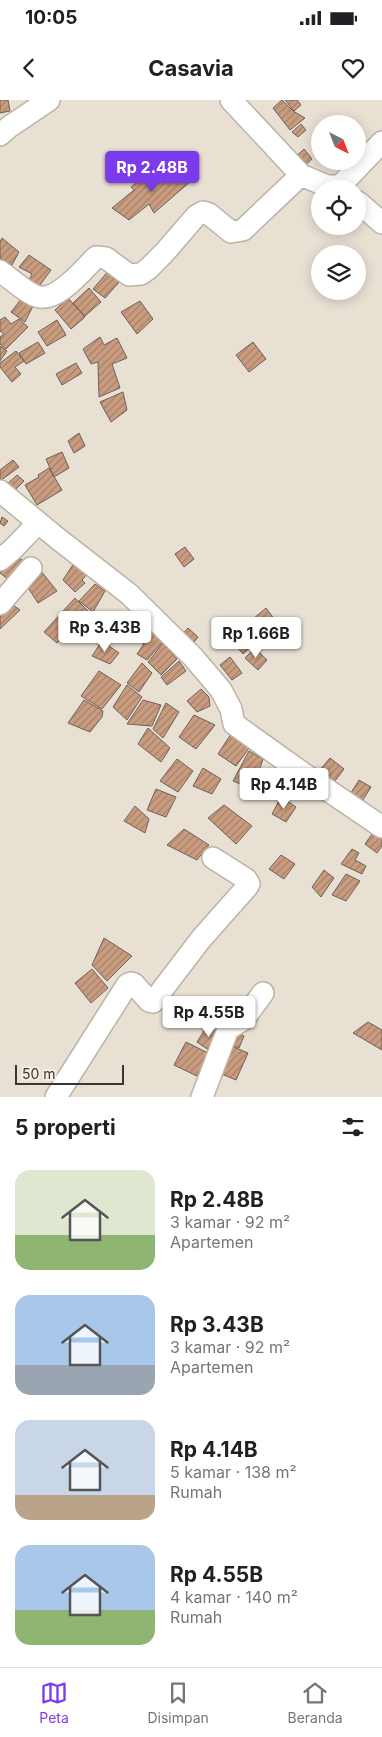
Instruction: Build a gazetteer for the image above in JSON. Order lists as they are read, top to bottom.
{
  "scale_bar": "50 m",
  "north": "bottom right",
  "page": {
    "status": "10:05",
    "header": "Casavia",
    "price": [
      "Rp 2.48B",
      "Rp 3.43B",
      "Rp 1.66B",
      "Rp 4.14B",
      "Rp 4.55B"
    ],
    "scale": "50 m",
    "heading": "5 properti",
    "list": [
      {
        "name": "Rp 2.48B",
        "note": "3 kamar · 92 m² · Apartemen"
      },
      {
        "name": "Rp 3.43B",
        "note": "3 kamar · 92 m² · Apartemen"
      },
      {
        "name": "Rp 4.14B",
        "note": "5 kamar · 138 m² · Rumah"
      },
      {
        "name": "Rp 4.55B",
        "note": "4 kamar · 140 m² · Rumah"
      }
    ],
    "tabs": ["Peta", "Disimpan", "Beranda"]
  }
}
